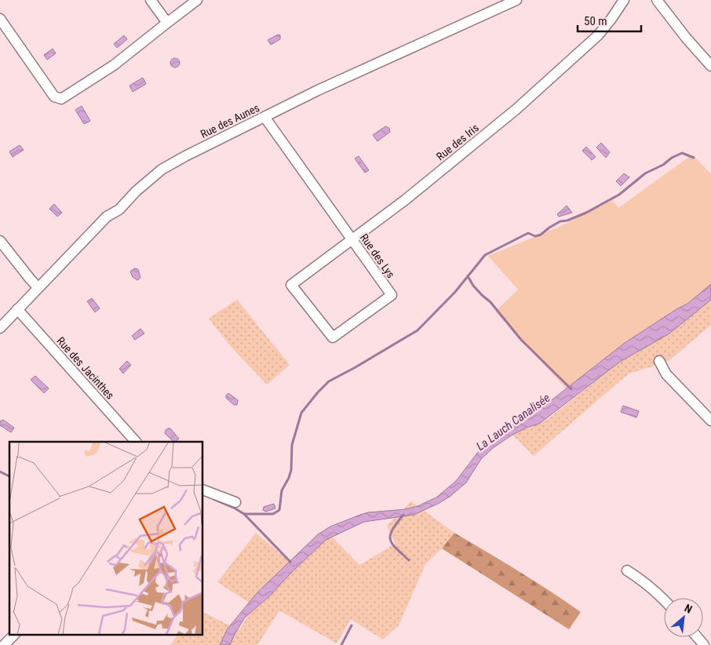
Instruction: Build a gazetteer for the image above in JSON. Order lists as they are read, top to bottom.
{
  "streets": {
    "street": [
      "Rue des Aunes",
      "Rue des Iris",
      "Rue des Lys",
      "Rue des Jacinthes"
    ]
  },
  "crossings": [
    ["Rue des Aunes", "Rue des Lys"],
    ["Rue des Aunes", "Rue des Jacinthes"],
    ["Rue des Iris", "Rue des Lys"]
  ],
  "water": ["La Lauch Canalisée"],
  "scale_bar": "50 m",
  "north": "top right"
}
